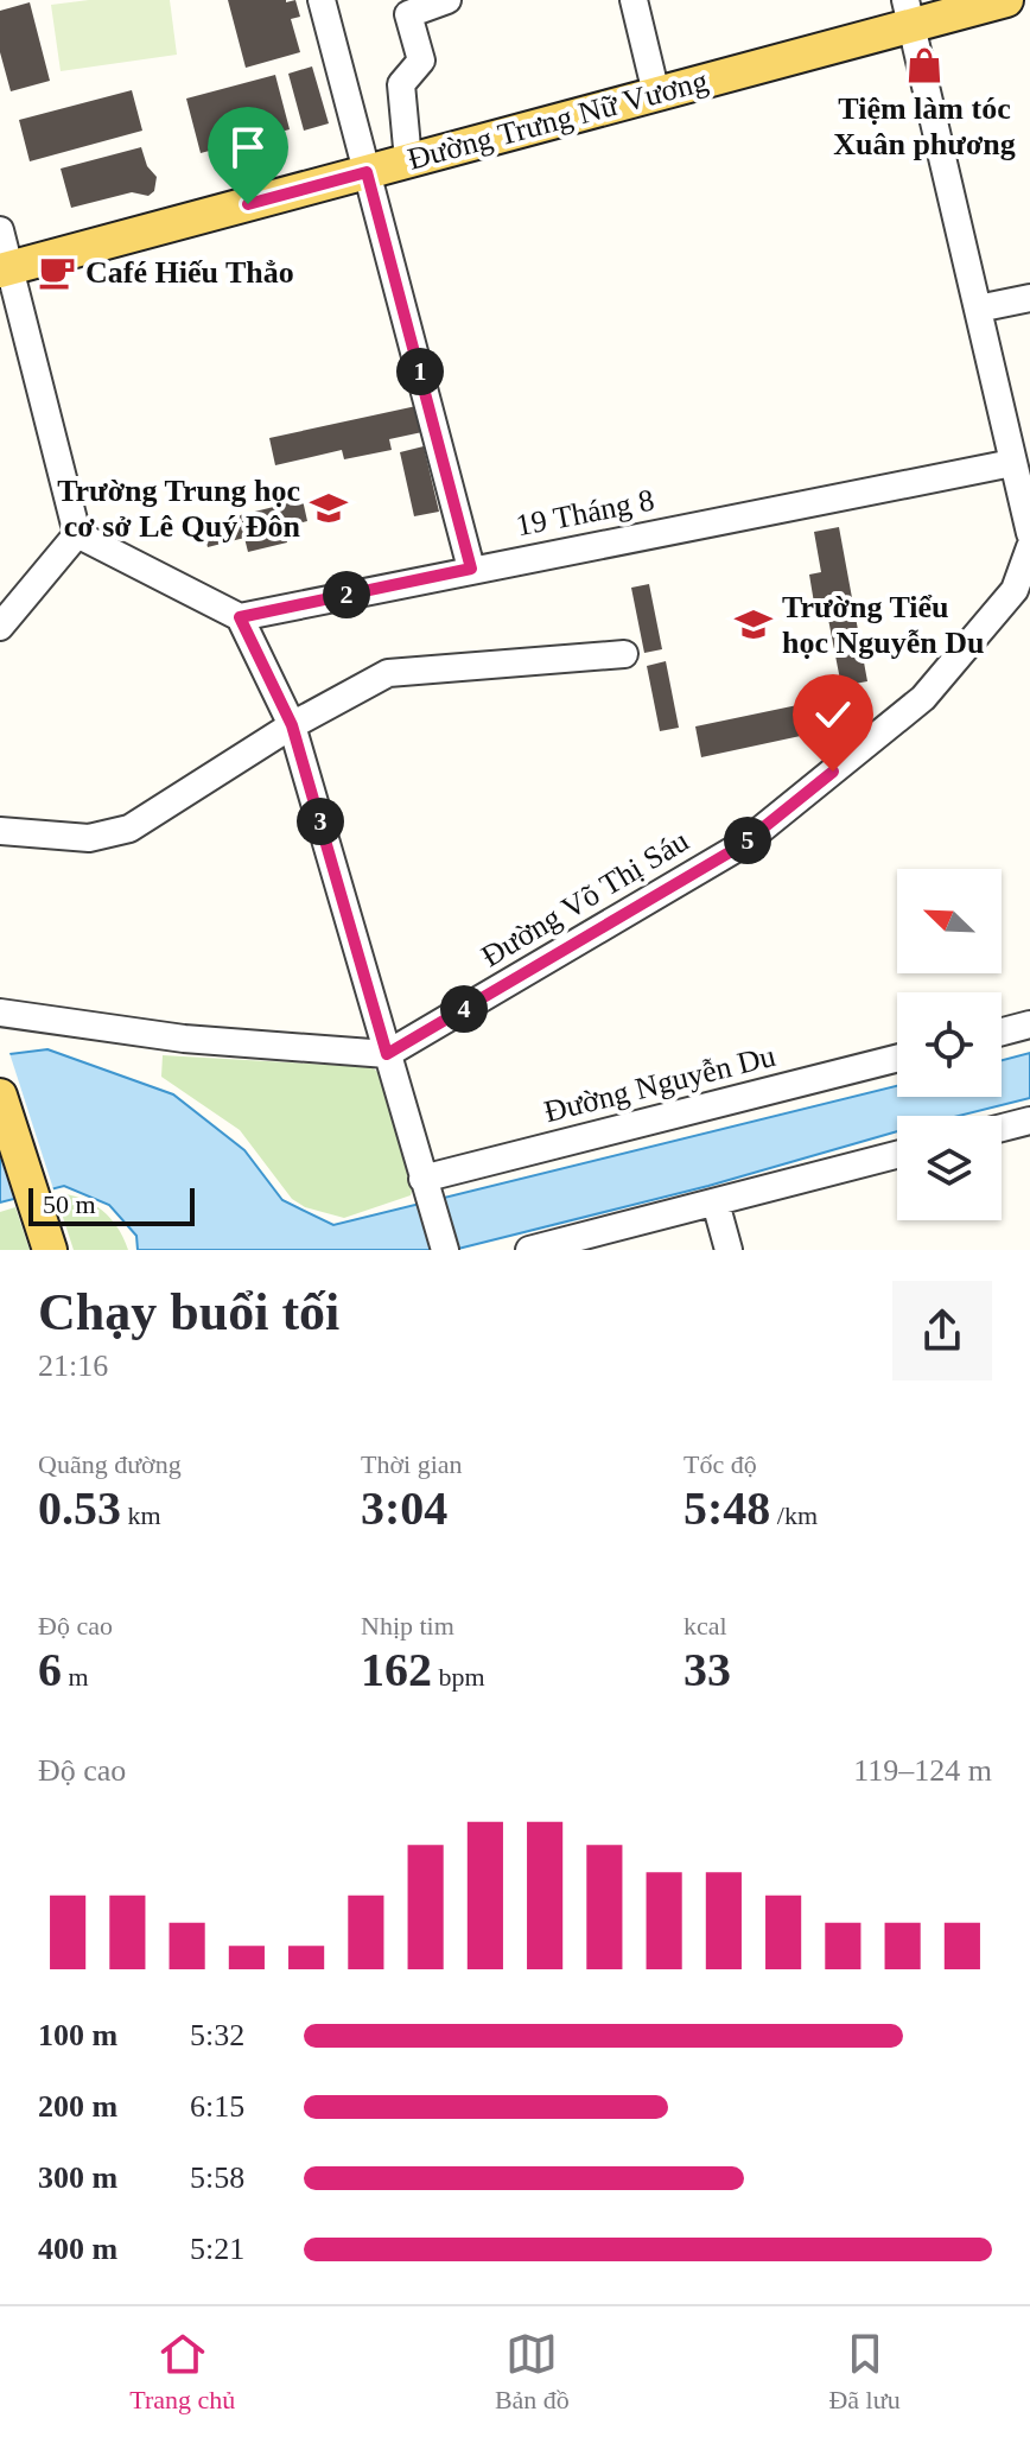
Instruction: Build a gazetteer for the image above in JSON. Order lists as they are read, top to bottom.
{
  "streets": {
    "main road": ["Đường Trưng Nữ Vương"],
    "street": ["19 Tháng 8", "Đường Võ Thị Sáu", "Đường Nguyễn Du"]
  },
  "places": {
    "shop": ["Tiệm làm tóc Xuân phương"],
    "cafe": ["Café Hiếu Thẳo"],
    "school or university": ["Trường Trung học cơ sở Lê Quý Đôn", "Trường Tiểu học Nguyễn Du"]
  },
  "scale_bar": "50 m",
  "north": "top left",
  "page": {
    "pins": [
      "1",
      "2",
      "3",
      "5",
      "4"
    ],
    "scale": "50 m",
    "heading": ["Chạy buổi tối", "21:16"],
    "stats": [
      ["Quãng đường", "0.53 km"],
      ["Thời gian", "3:04"],
      ["Tốc độ", "5:48 /km"],
      ["Độ cao", "6 m"],
      ["Nhịp tim", "162 bpm"],
      ["kcal", "33"]
    ],
    "chart": ["Độ cao", "119–124 m"],
    "list": [
      {
        "name": "100 m",
        "note": "5:32"
      },
      {
        "name": "200 m",
        "note": "6:15"
      },
      {
        "name": "300 m",
        "note": "5:58"
      },
      {
        "name": "400 m",
        "note": "5:21"
      }
    ],
    "tabs": ["Trang chủ", "Bản đồ", "Đã lưu"]
  }
}
